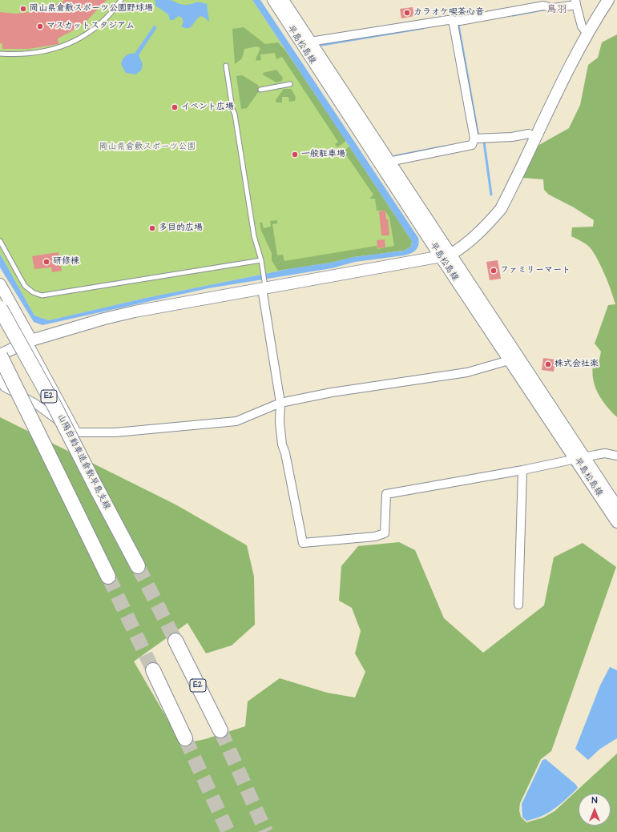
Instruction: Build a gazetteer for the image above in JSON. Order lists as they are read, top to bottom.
{
  "streets": {
    "highway": ["E2", "山陽自動車道倉敷早島支線"],
    "main road": ["早島松島線"]
  },
  "districts": ["鳥羽"],
  "parks": ["岡山県倉敷スポーツ公園"],
  "places": [
    "岡山県倉敷スポーツ公園野球場",
    "カラオケ喫茶心音",
    "マスカットスタジアム",
    "イベント広場",
    "一般駐車場",
    "多目的広場",
    "研修棟",
    "ファミリーマート",
    "株式会社楽"
  ],
  "north": "top"
}
